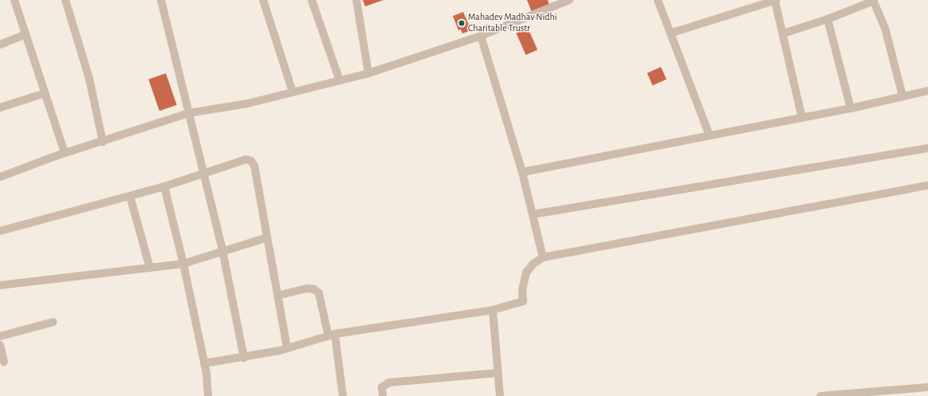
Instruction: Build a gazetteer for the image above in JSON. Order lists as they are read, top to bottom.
{
  "places": ["Mahadev Madhav Nidhi Charitable Trustr"]
}
